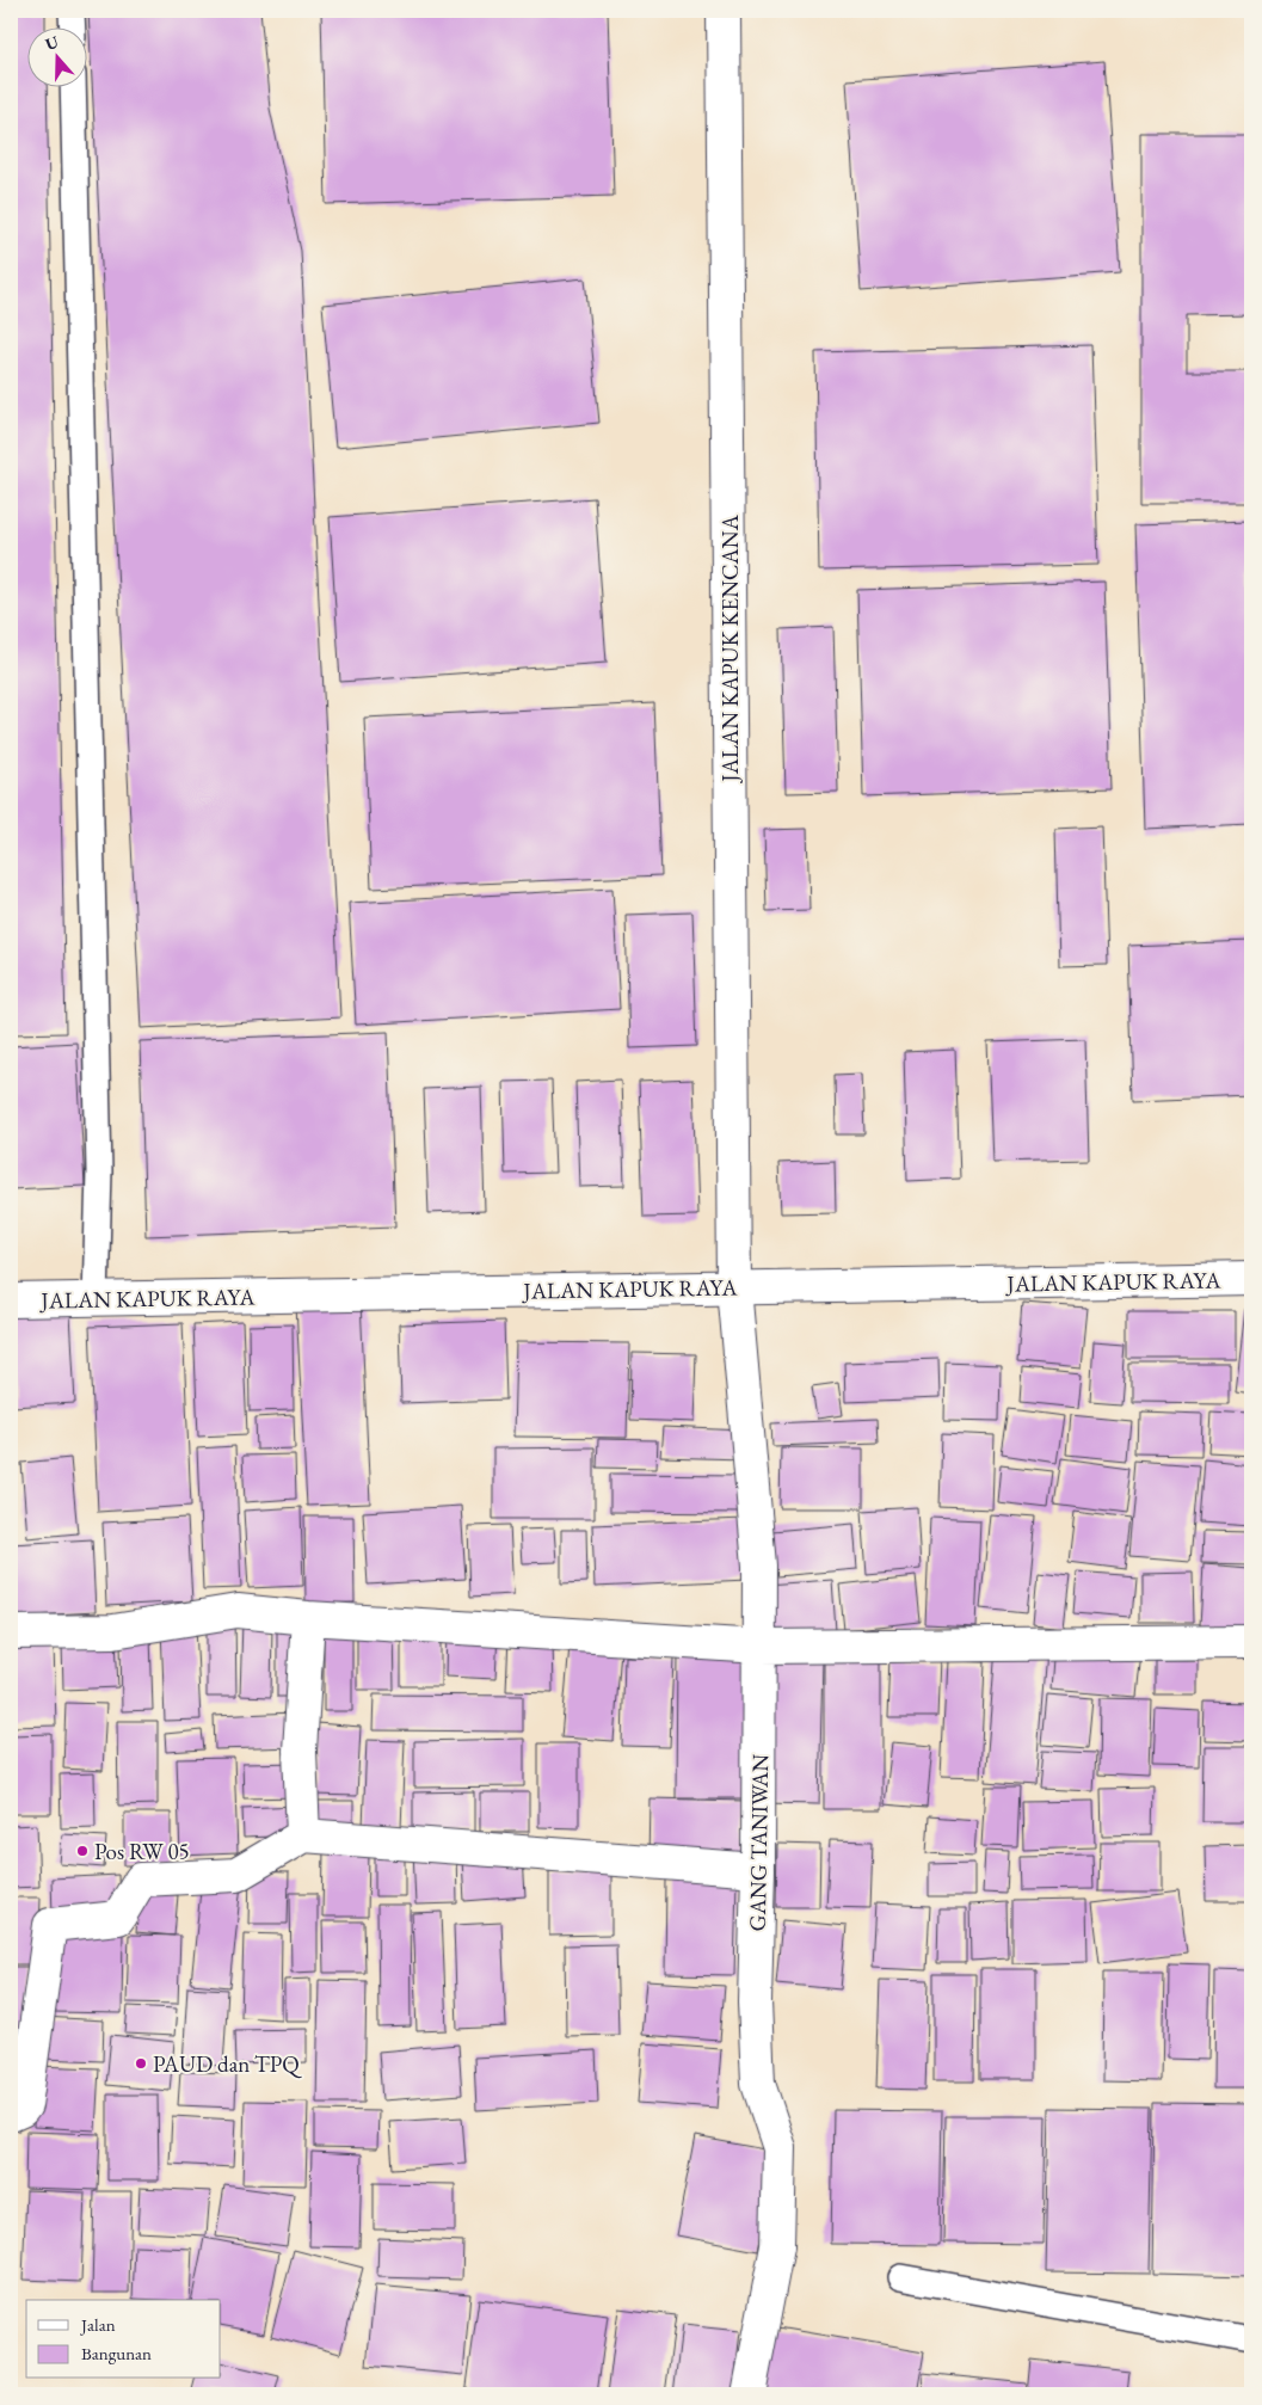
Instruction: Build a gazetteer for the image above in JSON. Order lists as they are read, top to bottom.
{
  "streets": {
    "street": ["JALAN KAPUK KENCANA", "JALAN KAPUK RAYA", "GANG TANIWAN"]
  },
  "crossings": [
    ["JALAN KAPUK KENCANA", "JALAN KAPUK RAYA"],
    ["JALAN KAPUK KENCANA", "GANG TANIWAN"],
    ["JALAN KAPUK RAYA", "GANG TANIWAN"]
  ],
  "places": ["Pos RW 05", "PAUD dan TPQ"],
  "legend": ["Jalan", "Bangunan"],
  "north": "top"
}
